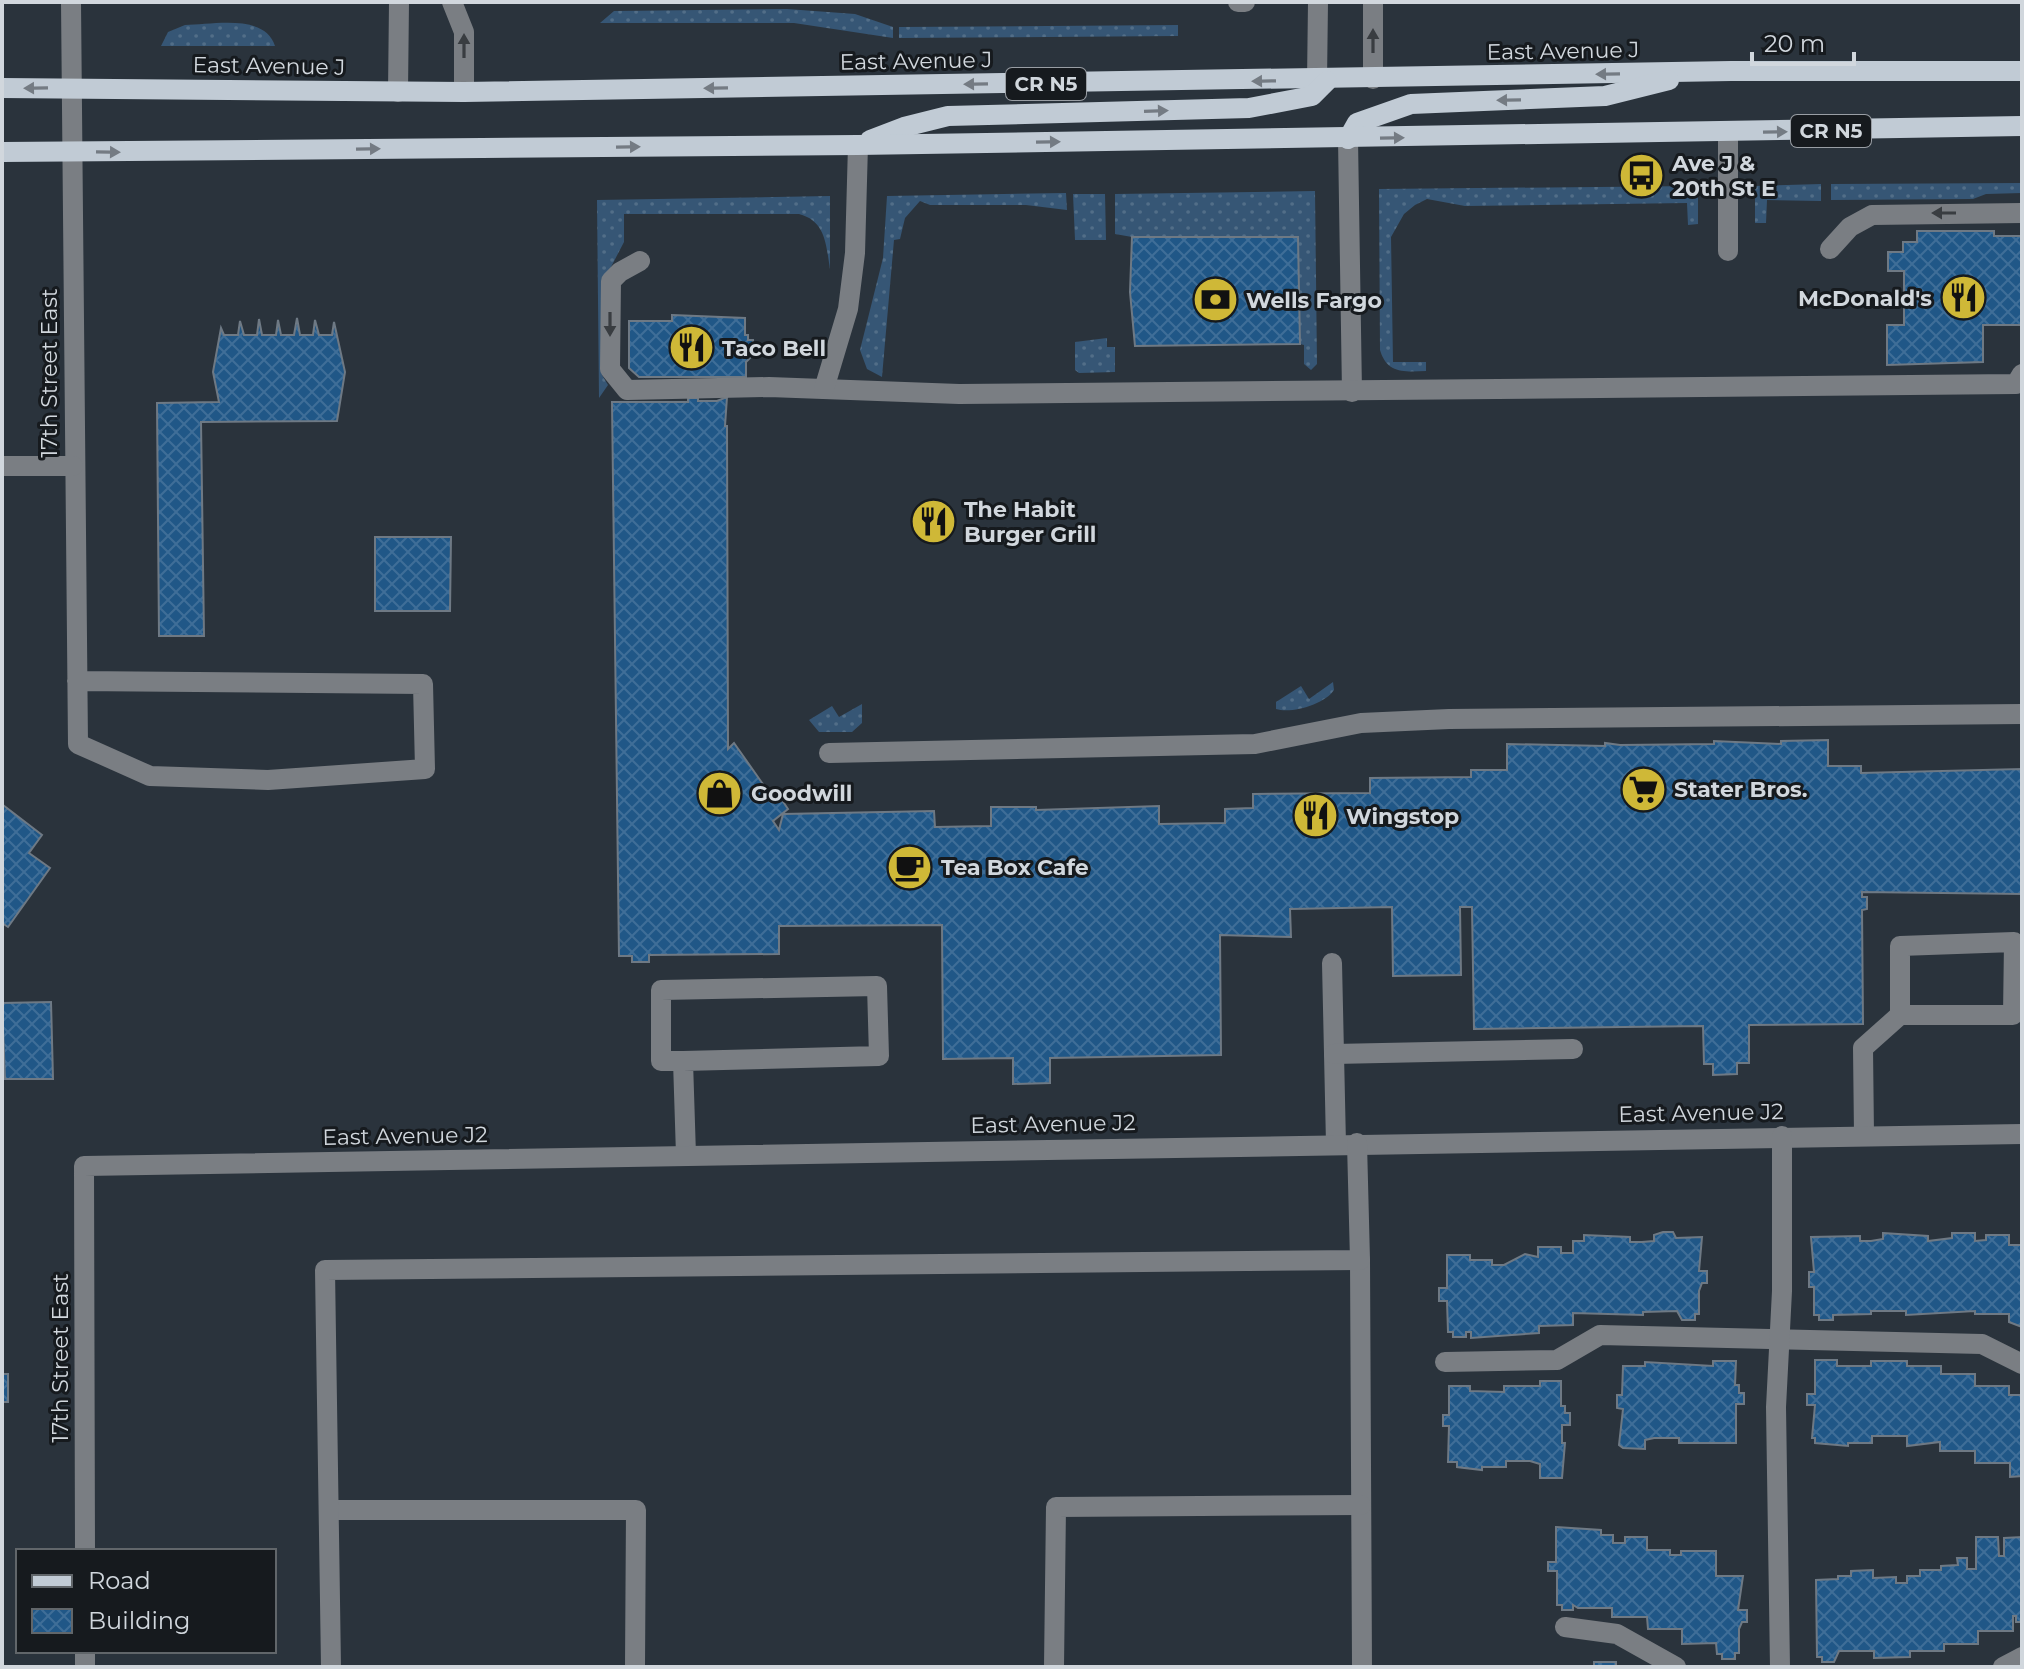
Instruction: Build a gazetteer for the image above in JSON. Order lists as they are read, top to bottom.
{
  "streets": {
    "main road": ["East Avenue J", "CR N5"],
    "street": ["17th Street East", "East Avenue J2"]
  },
  "crossings": [
    ["East Avenue J", "17th Street East"],
    ["CR N5", "17th Street East"],
    ["17th Street East", "East Avenue J2"]
  ],
  "places": {
    "bus stop": ["Ave J & 20th St E"],
    "restaurant": [
      "McDonald's",
      "Taco Bell",
      "The Habit Burger Grill",
      "Wingstop"
    ],
    "bank": ["Wells Fargo"],
    "supermarket": ["Stater Bros."],
    "shop": ["Goodwill"],
    "cafe": ["Tea Box Cafe"]
  },
  "legend": ["Road", "Building"],
  "scale_bar": "20 m"
}
